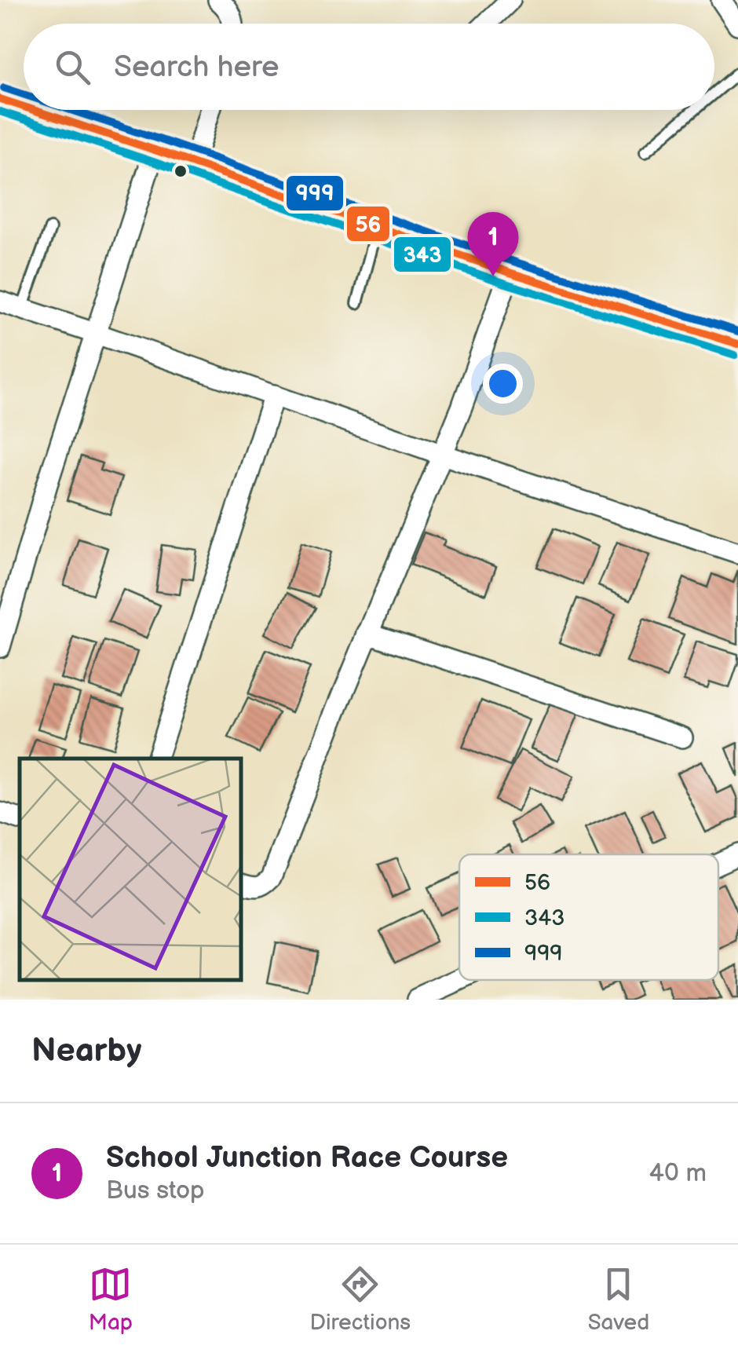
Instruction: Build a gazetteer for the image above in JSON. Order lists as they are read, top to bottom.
{
  "lines": ["transit line 999", "transit line 56", "transit line 343"],
  "legend": ["56", "343", "999"],
  "page": {
    "search": "Search here",
    "pins": "1",
    "heading": "Nearby",
    "list": [
      {
        "mark": "1",
        "name": "School Junction Race Course",
        "note": "Bus stop",
        "value": "40 m"
      }
    ],
    "nav": ["Map", "Directions", "Saved"]
  }
}
